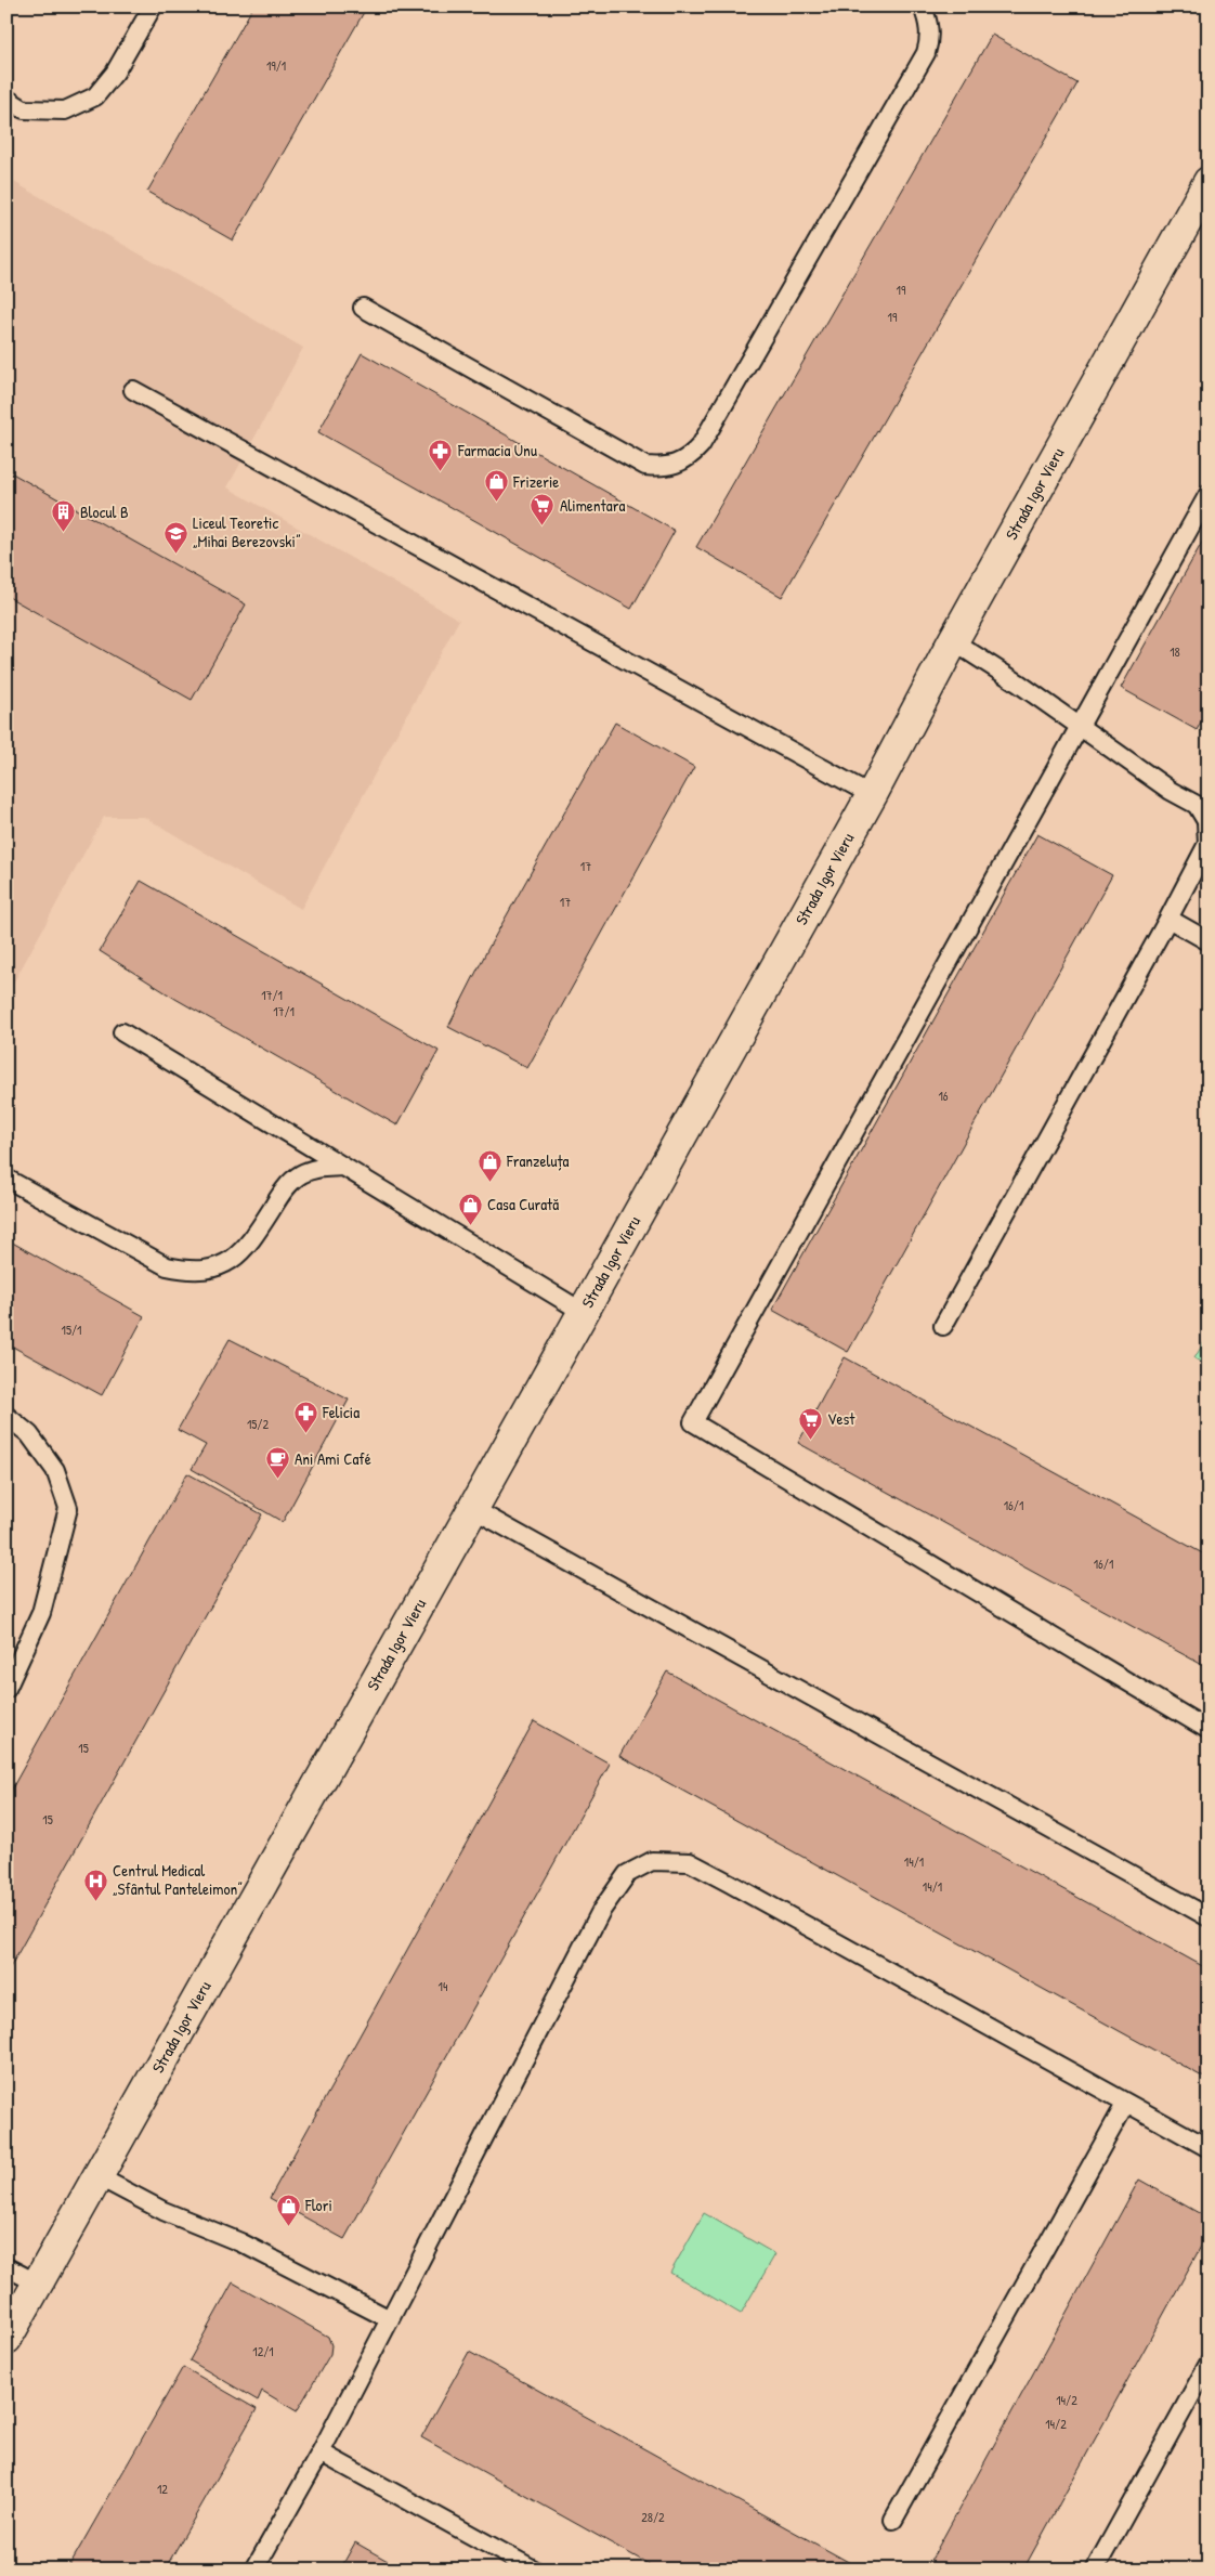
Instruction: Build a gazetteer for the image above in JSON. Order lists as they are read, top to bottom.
{
  "streets": {
    "street": ["Strada Igor Vieru"]
  },
  "places": {
    "pharmacy": ["Farmacia Unu", "Felicia"],
    "shop": [
      "Frizerie",
      "Franzeluța",
      "Casa Curată",
      "Flori"
    ],
    "supermarket": ["Alimentara", "Vest"],
    "building": ["Blocul B"],
    "school or university": ["Liceul Teoretic „Mihai Berezovski”"],
    "cafe": ["Ani Ami Café"],
    "hospital": ["Centrul Medical „Sfântul Panteleimon”"]
  },
  "house_numbers": [
    "19/1",
    "19",
    "19",
    "18",
    "17",
    "17",
    "17/1",
    "17/1",
    "16",
    "15/1",
    "15/2",
    "16/1",
    "16/1",
    "15",
    "15",
    "14/1",
    "14/1",
    "14",
    "12/1",
    "14/2",
    "14/2",
    "12",
    "28/2"
  ]
}
